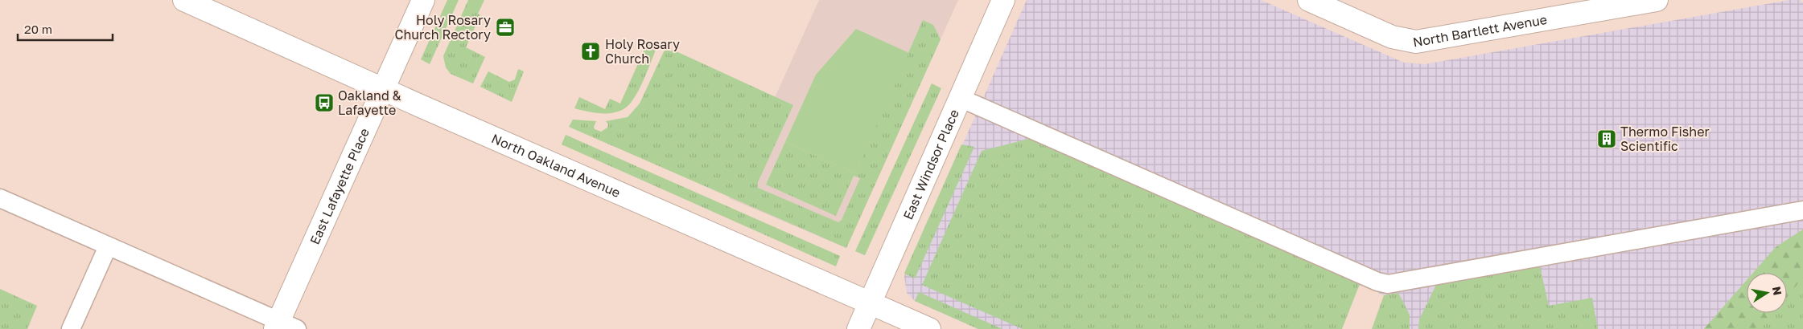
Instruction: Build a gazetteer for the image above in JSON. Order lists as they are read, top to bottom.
{
  "streets": {
    "street": [
      "North Bartlett Avenue",
      "East Windsor Place",
      "North Oakland Avenue",
      "East Lafayette Place"
    ]
  },
  "crossings": [
    ["East Windsor Place", "North Oakland Avenue"],
    ["North Oakland Avenue", "East Lafayette Place"]
  ],
  "places": {
    "office": ["Holy Rosary Church Rectory"],
    "church": ["Holy Rosary Church"],
    "bus stop": ["Oakland & Lafayette"],
    "building": ["Thermo Fisher Scientific"]
  },
  "scale_bar": "20 m",
  "north": "right"
}
